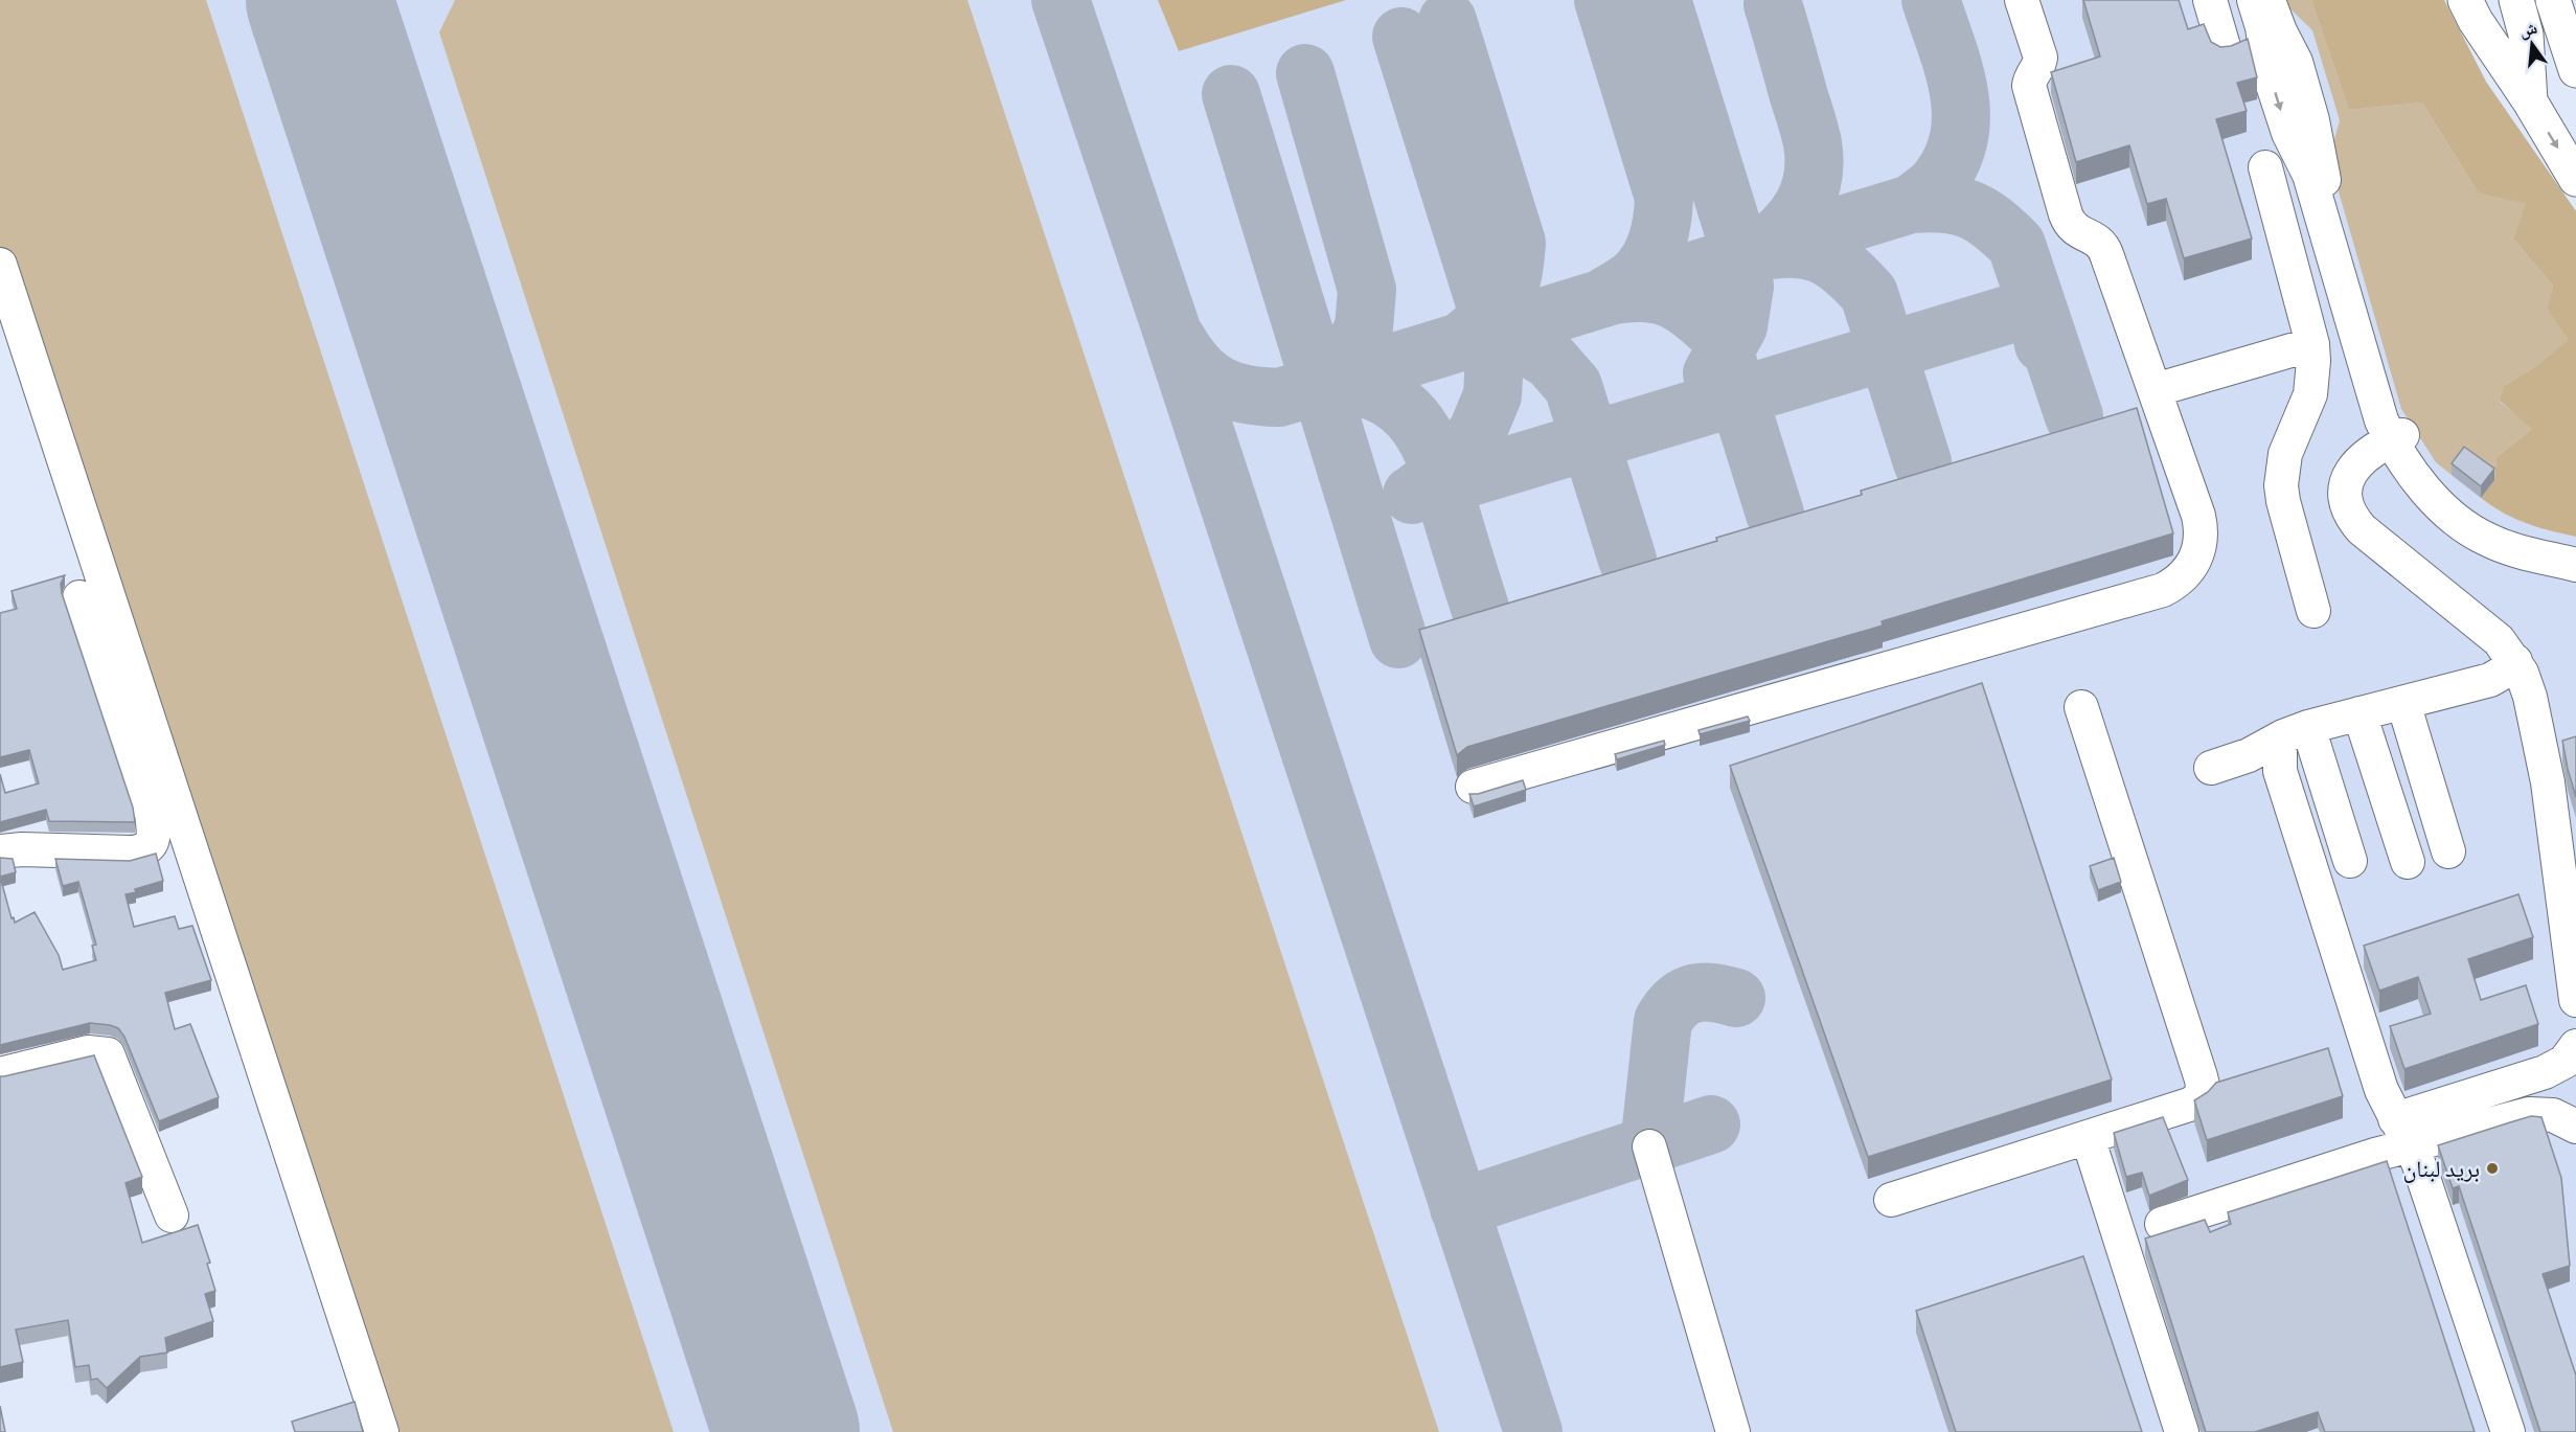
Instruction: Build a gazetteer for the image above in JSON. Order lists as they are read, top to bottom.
{
  "places": ["بريد لبنان"],
  "north": "top"
}
